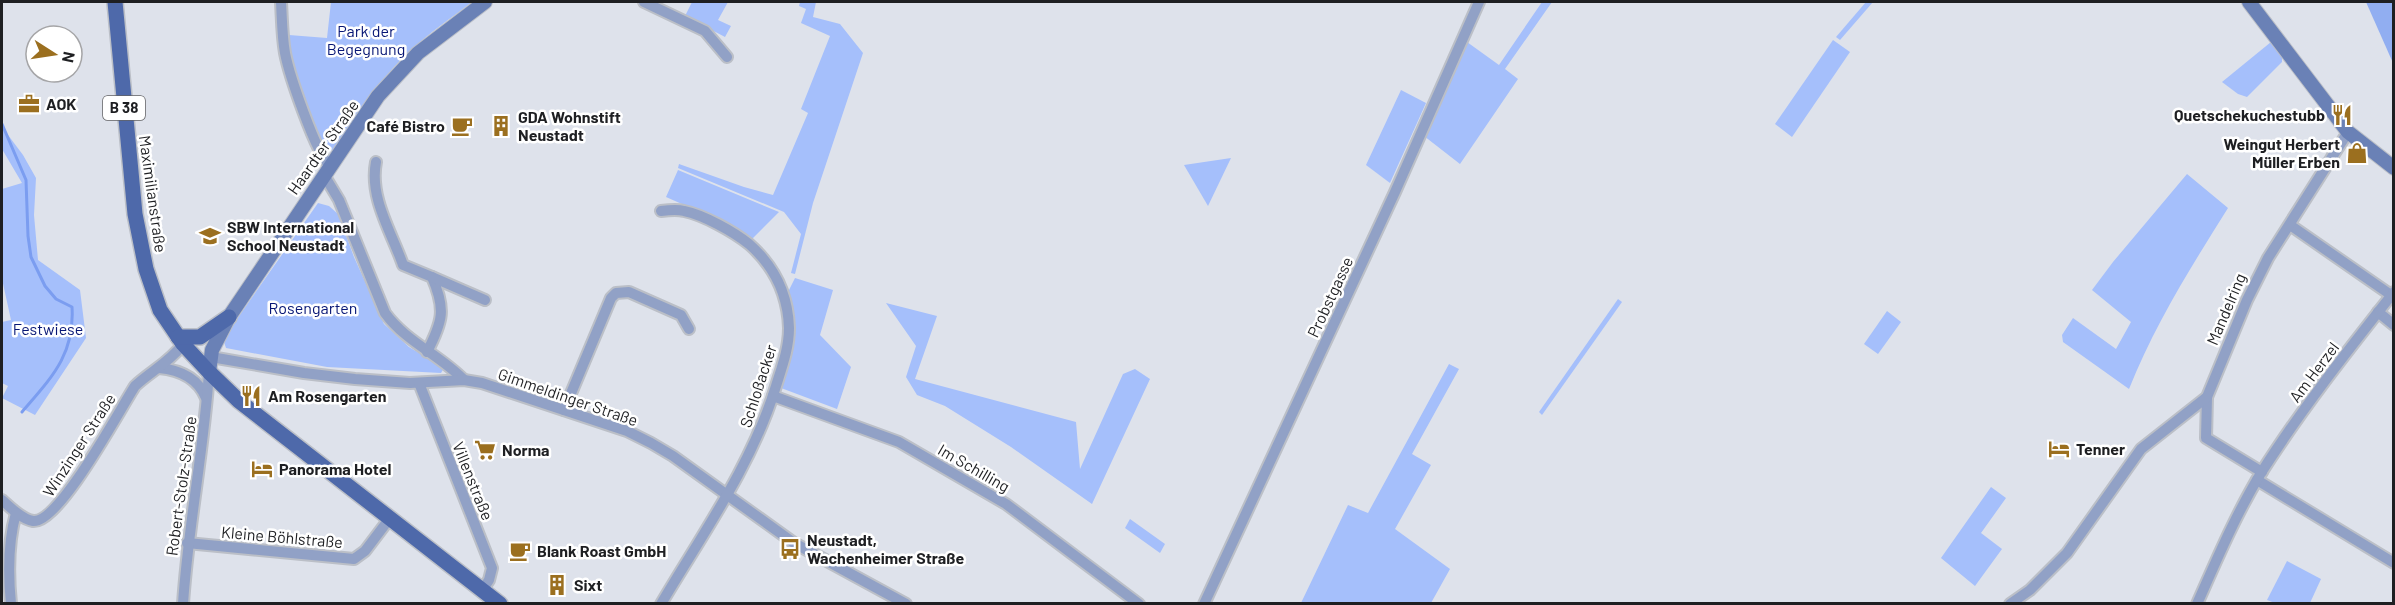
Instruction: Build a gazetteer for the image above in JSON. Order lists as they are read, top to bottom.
{
  "streets": {
    "main road": ["B 38", "Maximilianstraße"],
    "street": [
      "Haardter Straße",
      "Probstgasse",
      "Mandelring",
      "Am Herzel",
      "Schloßacker",
      "Gimmeldinger Straße",
      "Winzinger Straße",
      "Im Schilling",
      "Villenstraße",
      "Robert-Stolz-Straße",
      "Kleine Böhlstraße"
    ]
  },
  "crossings": [
    ["B 38", "Haardter Straße"],
    ["B 38", "Maximilianstraße"],
    ["B 38", "Gimmeldinger Straße"],
    ["B 38", "Villenstraße"],
    ["B 38", "Robert-Stolz-Straße"],
    ["B 38", "Kleine Böhlstraße"],
    ["Haardter Straße", "Maximilianstraße"],
    ["Haardter Straße", "Gimmeldinger Straße"],
    ["Haardter Straße", "Robert-Stolz-Straße"],
    ["Maximilianstraße", "Gimmeldinger Straße"],
    ["Maximilianstraße", "Winzinger Straße"],
    ["Maximilianstraße", "Robert-Stolz-Straße"],
    ["Schloßacker", "Gimmeldinger Straße"],
    ["Schloßacker", "Im Schilling"],
    ["Gimmeldinger Straße", "Villenstraße"],
    ["Gimmeldinger Straße", "Robert-Stolz-Straße"],
    ["Robert-Stolz-Straße", "Kleine Böhlstraße"]
  ],
  "parks": ["Park der Begegnung", "Rosengarten", "Festwiese"],
  "places": {
    "office": ["AOK"],
    "restaurant": ["Quetschekuchestubb", "Am Rosengarten"],
    "cafe": ["Café Bistro", "Blank Roast GmbH"],
    "building": ["GDA Wohnstift Neustadt", "Sixt"],
    "shop": ["Weingut Herbert Müller Erben"],
    "school or university": ["SBW International School Neustadt"],
    "hotel": ["Tenner", "Panorama Hotel"],
    "supermarket": ["Norma"],
    "bus stop": ["Neustadt, Wachenheimer Straße"]
  },
  "north": "right"
}
